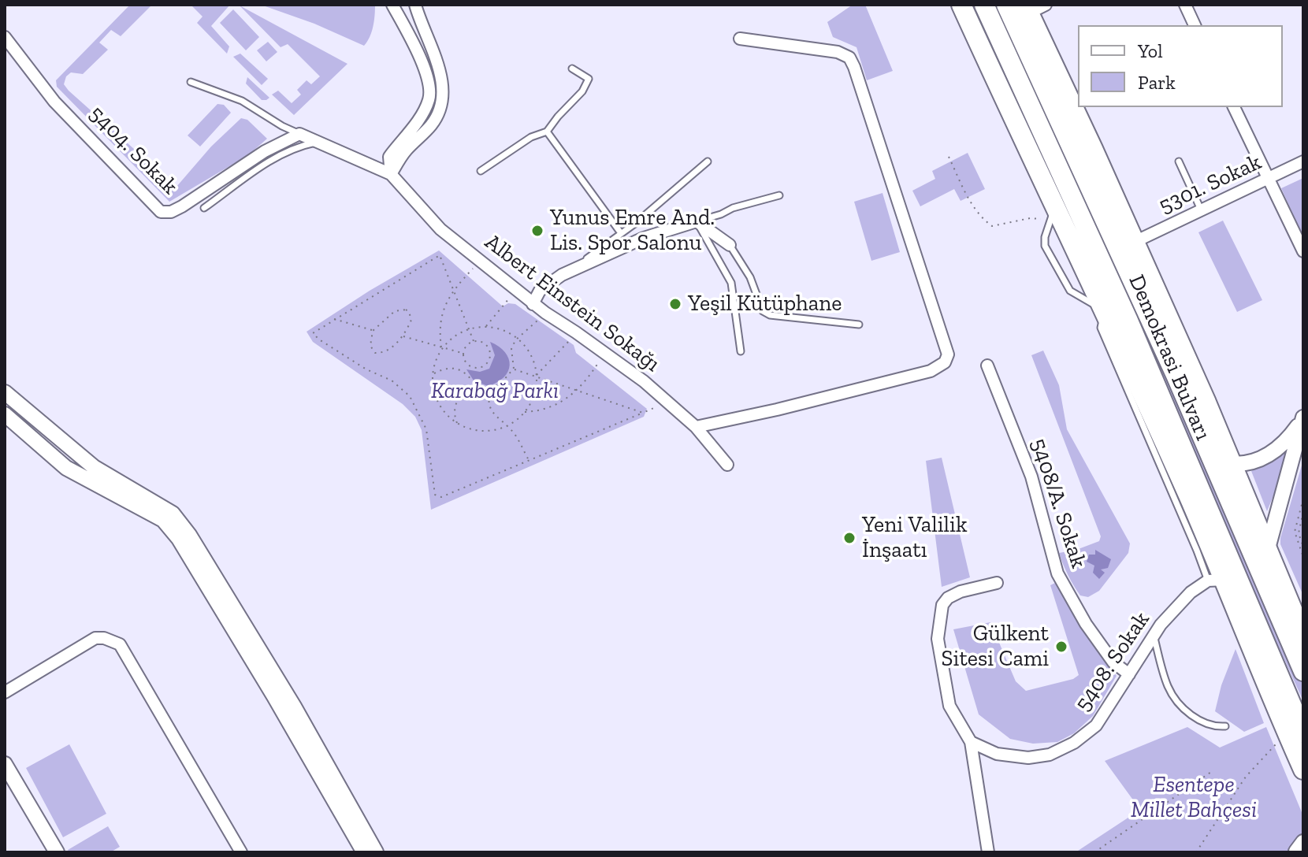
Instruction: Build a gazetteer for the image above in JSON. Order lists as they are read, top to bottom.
{
  "streets": {
    "highway": ["Demokrasi Bulvarı"],
    "street": [
      "5404. Sokak",
      "5301. Sokak",
      "Albert Einstein Sokağı",
      "5408/A. Sokak",
      "5408. Sokak"
    ]
  },
  "crossings": [
    ["5408/A. Sokak", "5408. Sokak"]
  ],
  "parks": ["Karabağ Parkı", "Esentepe Millet Bahçesi"],
  "places": [
    "Yunus Emre And. Lis. Spor Salonu",
    "Yeşil Kütüphane",
    "Yeni Valilik İnşaatı",
    "Gülkent Sitesi Cami"
  ],
  "legend": ["Yol", "Park"]
}
